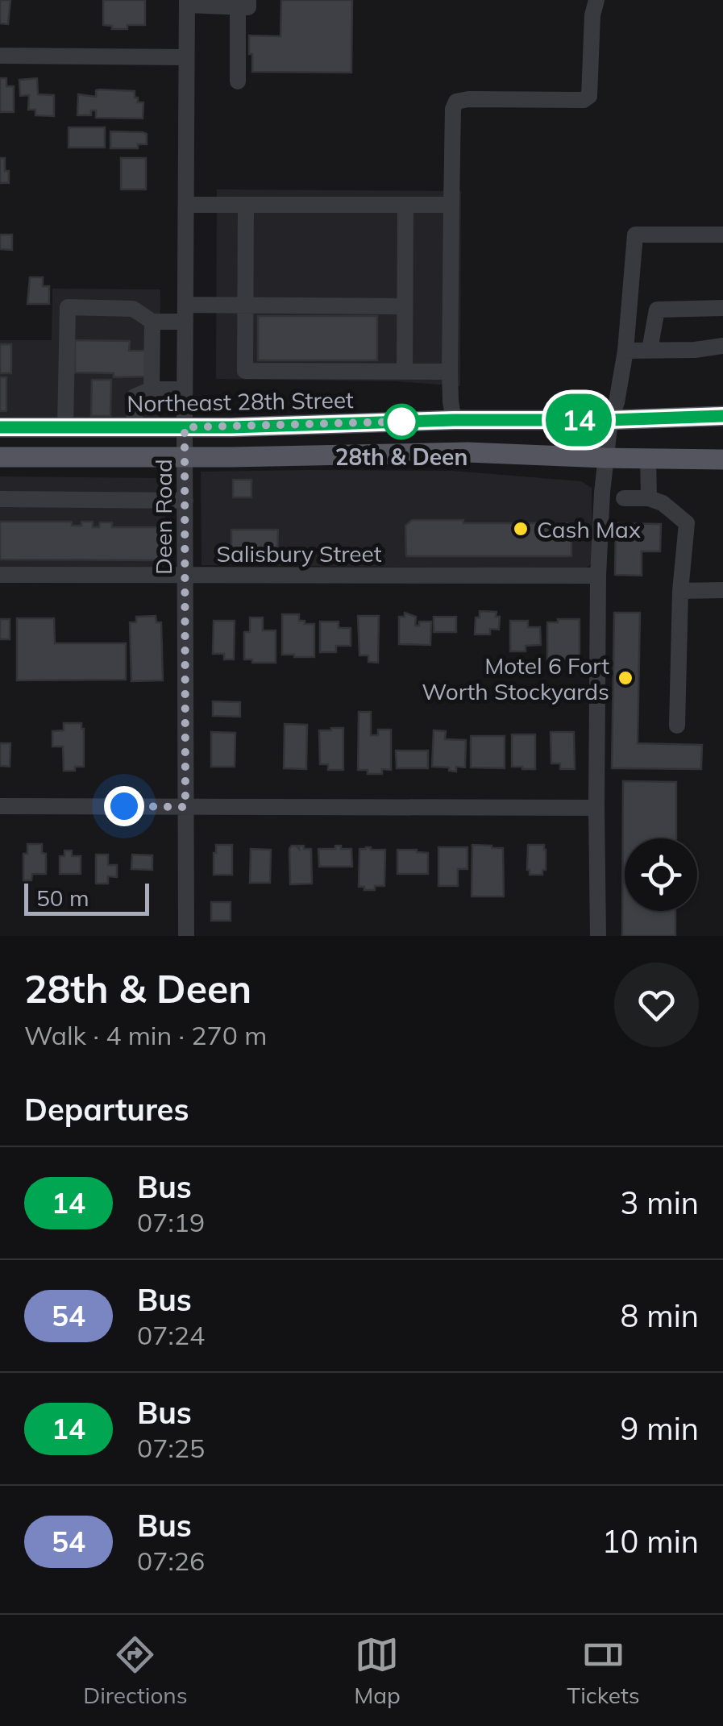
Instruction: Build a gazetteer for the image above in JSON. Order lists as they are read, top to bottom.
{
  "streets": {
    "main road": ["Northeast 28th Street"],
    "street": ["Deen Road", "Salisbury Street"]
  },
  "crossings": [
    ["Northeast 28th Street", "Deen Road"],
    ["Deen Road", "Salisbury Street"]
  ],
  "places": ["28th & Deen", "Cash Max", "Motel 6 Fort Worth Stockyards"],
  "lines": ["bus line 14"],
  "scale_bar": "50 m",
  "page": {
    "on_map": "14",
    "scale": "50 m",
    "heading": [
      ["28th & Deen", "Walk · 4 min · 270 m"],
      "Departures"
    ],
    "list": [
      {
        "mark": "14",
        "name": "Bus",
        "note": "07:19",
        "value": "3 min"
      },
      {
        "mark": "54",
        "name": "Bus",
        "note": "07:24",
        "value": "8 min"
      },
      {
        "mark": "14",
        "name": "Bus",
        "note": "07:25",
        "value": "9 min"
      },
      {
        "mark": "54",
        "name": "Bus",
        "note": "07:26",
        "value": "10 min"
      }
    ],
    "tabs": ["Directions", "Map", "Tickets"]
  }
}
